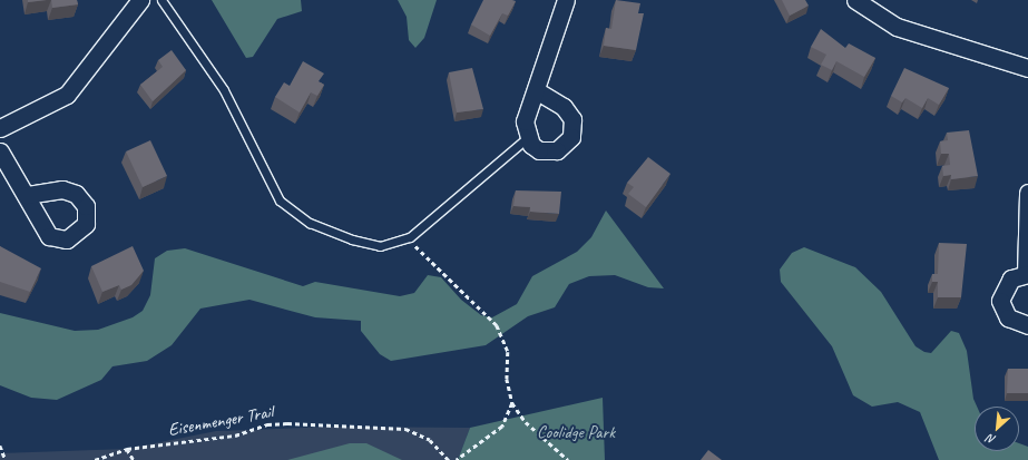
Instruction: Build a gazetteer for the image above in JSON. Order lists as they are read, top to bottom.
{
  "streets": {
    "path": ["Eisenmenger Trail"]
  },
  "parks": ["Coolidge Park"],
  "north": "bottom left"
}
